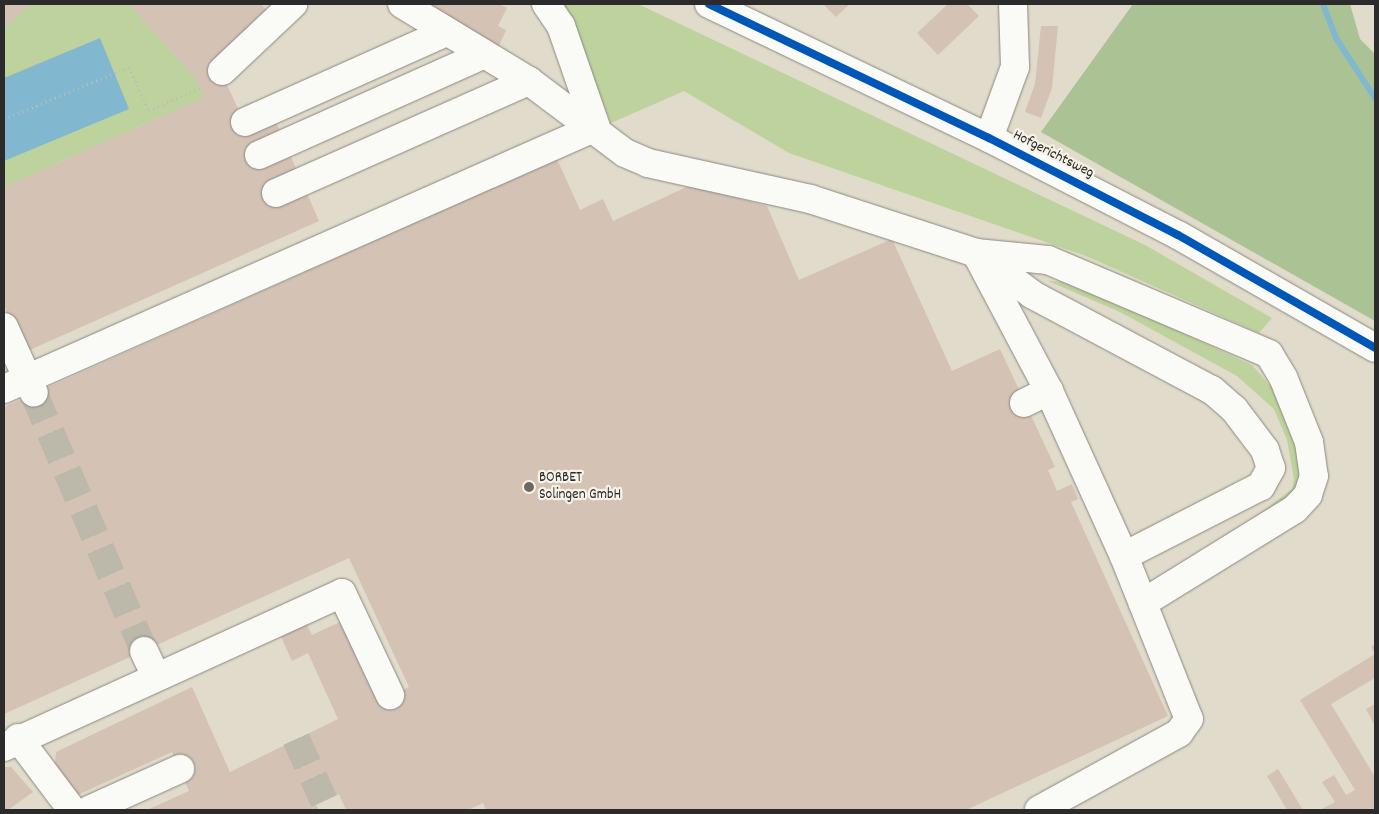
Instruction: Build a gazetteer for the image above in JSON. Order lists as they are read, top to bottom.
{
  "streets": {
    "street": ["Hofgerichtsweg"]
  },
  "places": ["BORBET Solingen GmbH"]
}
